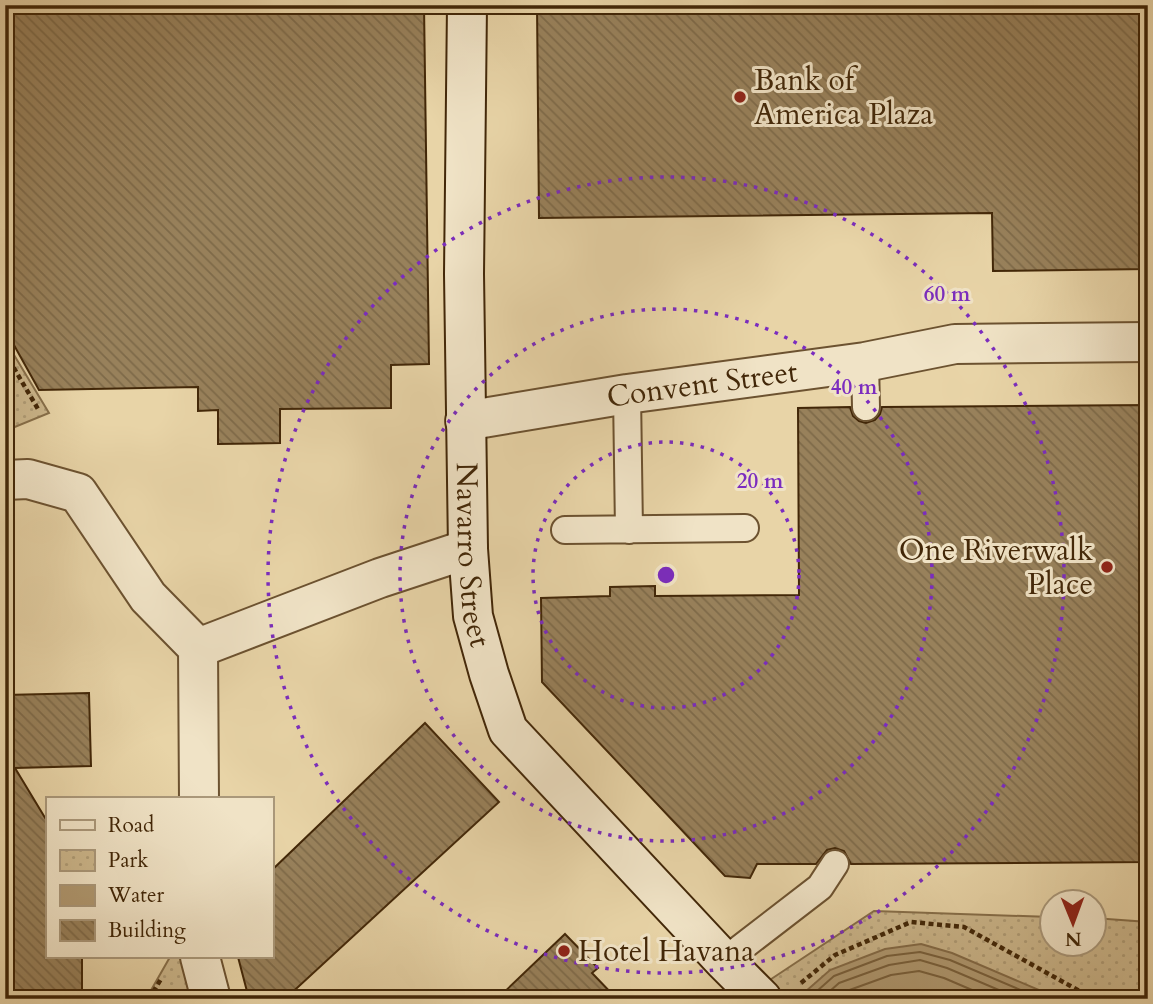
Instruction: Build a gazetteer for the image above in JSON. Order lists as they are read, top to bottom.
{
  "streets": {
    "street": ["Convent Street", "Navarro Street"]
  },
  "crossings": [
    ["Convent Street", "Navarro Street"]
  ],
  "places": ["Bank of America Plaza", "One Riverwalk Place", "Hotel Havana"],
  "legend": [
    "Road",
    "Park",
    "Water",
    "Building"
  ],
  "north": "bottom",
  "rings": ["60 m", "40 m", "20 m"]
}
